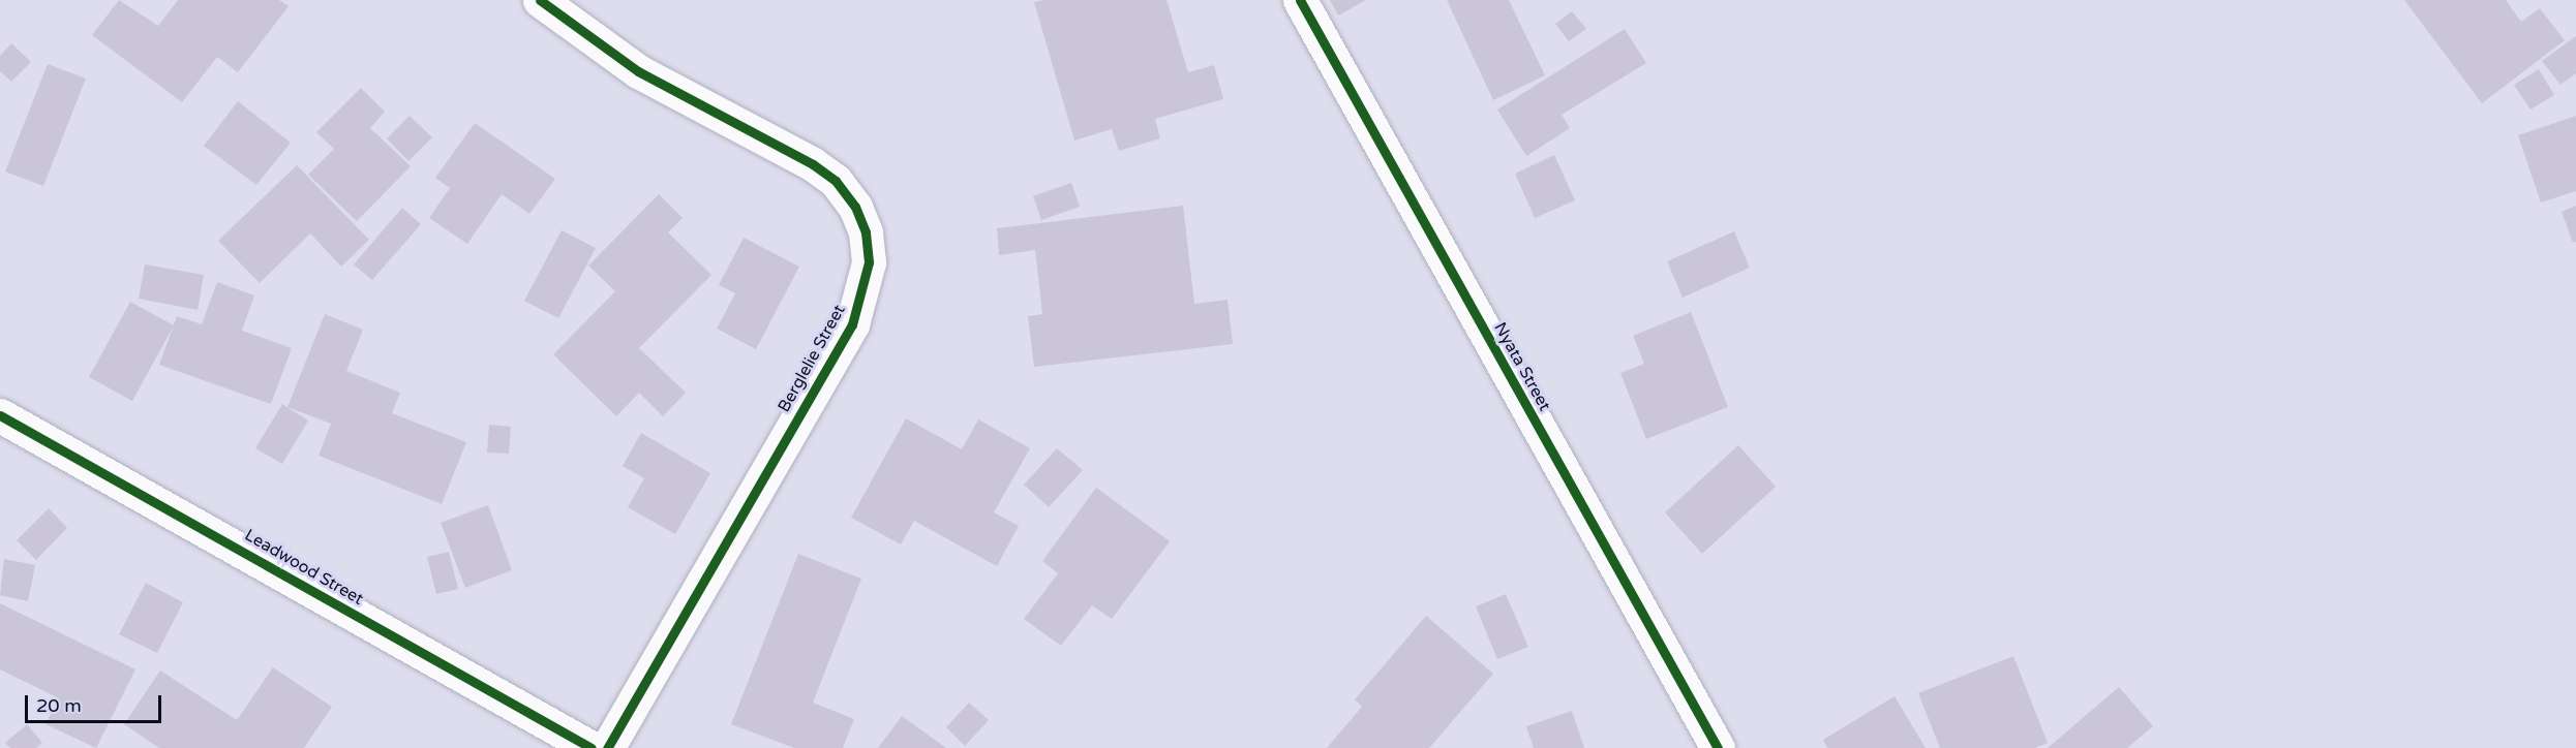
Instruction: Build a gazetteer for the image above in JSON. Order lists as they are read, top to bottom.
{
  "streets": {
    "street": ["Berglelie Street", "Nyata Street", "Leadwood Street"]
  },
  "scale_bar": "20 m"
}
